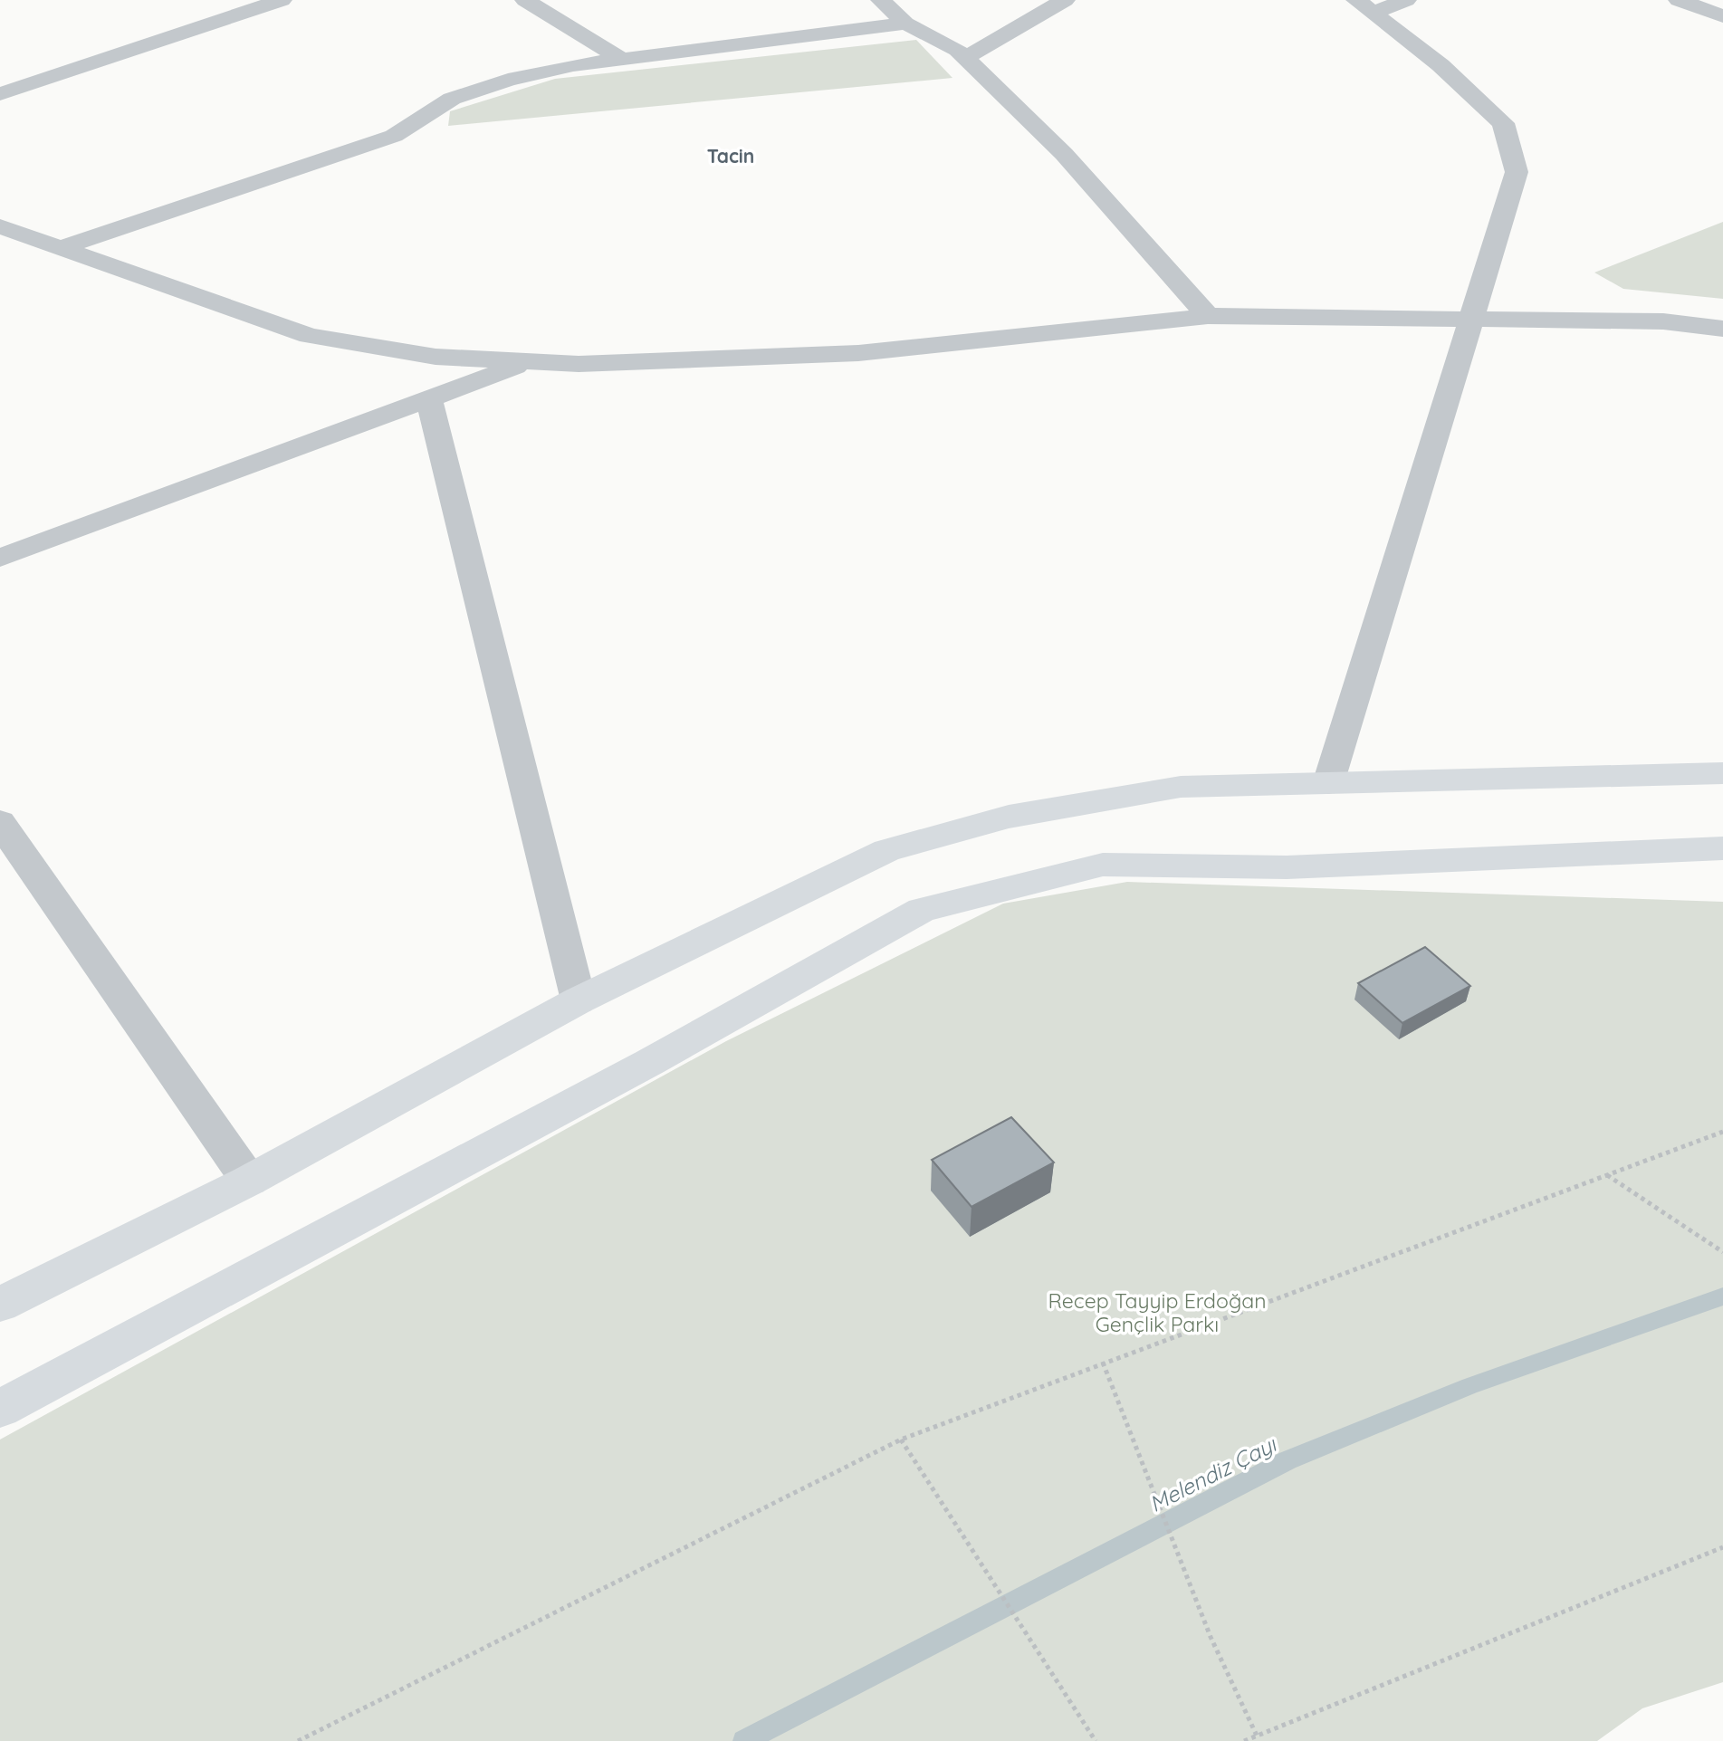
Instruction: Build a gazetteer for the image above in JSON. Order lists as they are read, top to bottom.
{
  "districts": ["Tacin"],
  "water": ["Melendiz Çayı"],
  "parks": ["Recep Tayyip Erdoğan Gençlik Parkı"]
}
